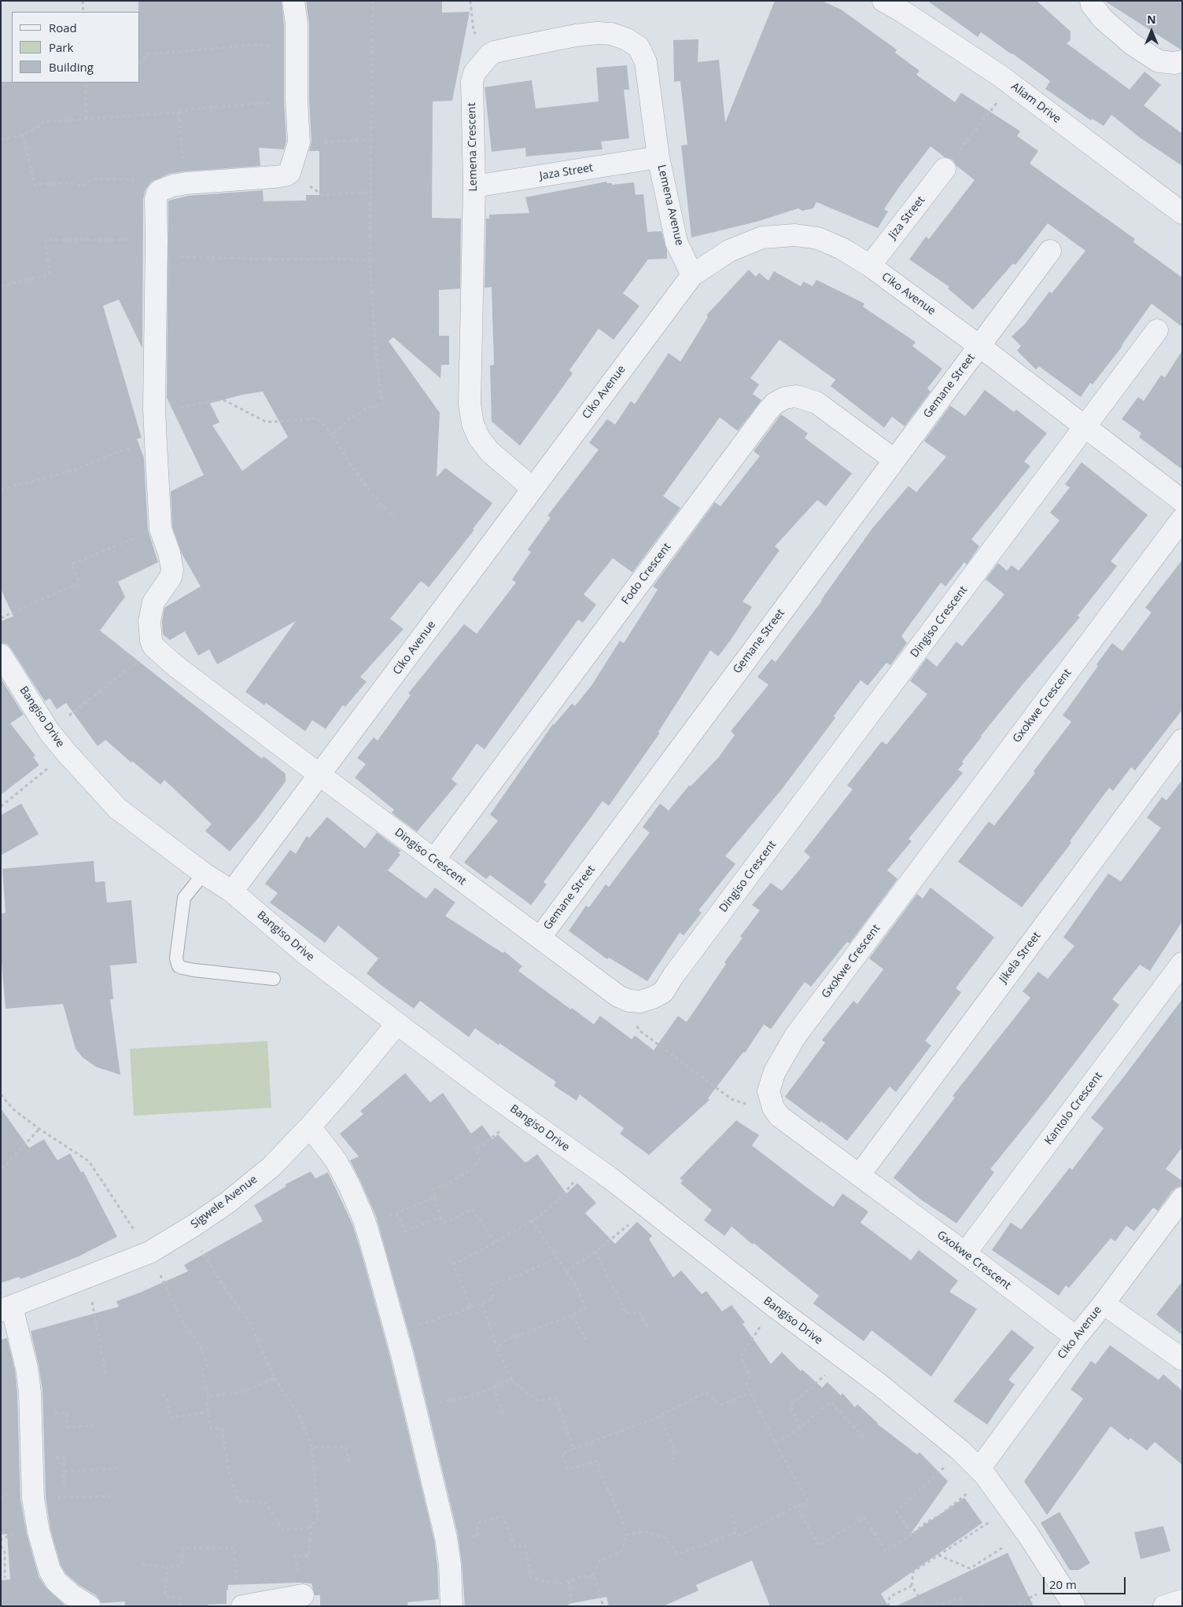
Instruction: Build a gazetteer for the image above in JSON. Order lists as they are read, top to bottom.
{
  "streets": {
    "street": [
      "Aliam Drive",
      "Lemena Crescent",
      "Jaza Street",
      "Lemena Avenue",
      "Jiza Street",
      "Ciko Avenue",
      "Gemane Street",
      "Fodo Crescent",
      "Dingiso Crescent",
      "Gxokwe Crescent",
      "Bangiso Drive",
      "Jikela Street",
      "Kantolo Crescent",
      "Sigwele Avenue"
    ]
  },
  "crossings": [
    ["Lemena Crescent", "Jaza Street"],
    ["Lemena Crescent", "Ciko Avenue"],
    ["Jaza Street", "Lemena Avenue"],
    ["Lemena Avenue", "Ciko Avenue"],
    ["Jiza Street", "Ciko Avenue"],
    ["Ciko Avenue", "Gemane Street"],
    ["Ciko Avenue", "Dingiso Crescent"],
    ["Ciko Avenue", "Gxokwe Crescent"],
    ["Ciko Avenue", "Bangiso Drive"],
    ["Gemane Street", "Fodo Crescent"],
    ["Gemane Street", "Dingiso Crescent"],
    ["Fodo Crescent", "Dingiso Crescent"],
    ["Gxokwe Crescent", "Jikela Street"],
    ["Gxokwe Crescent", "Kantolo Crescent"],
    ["Bangiso Drive", "Sigwele Avenue"]
  ],
  "legend": ["Road", "Park", "Building"],
  "scale_bar": "20 m",
  "north": "top"
}
